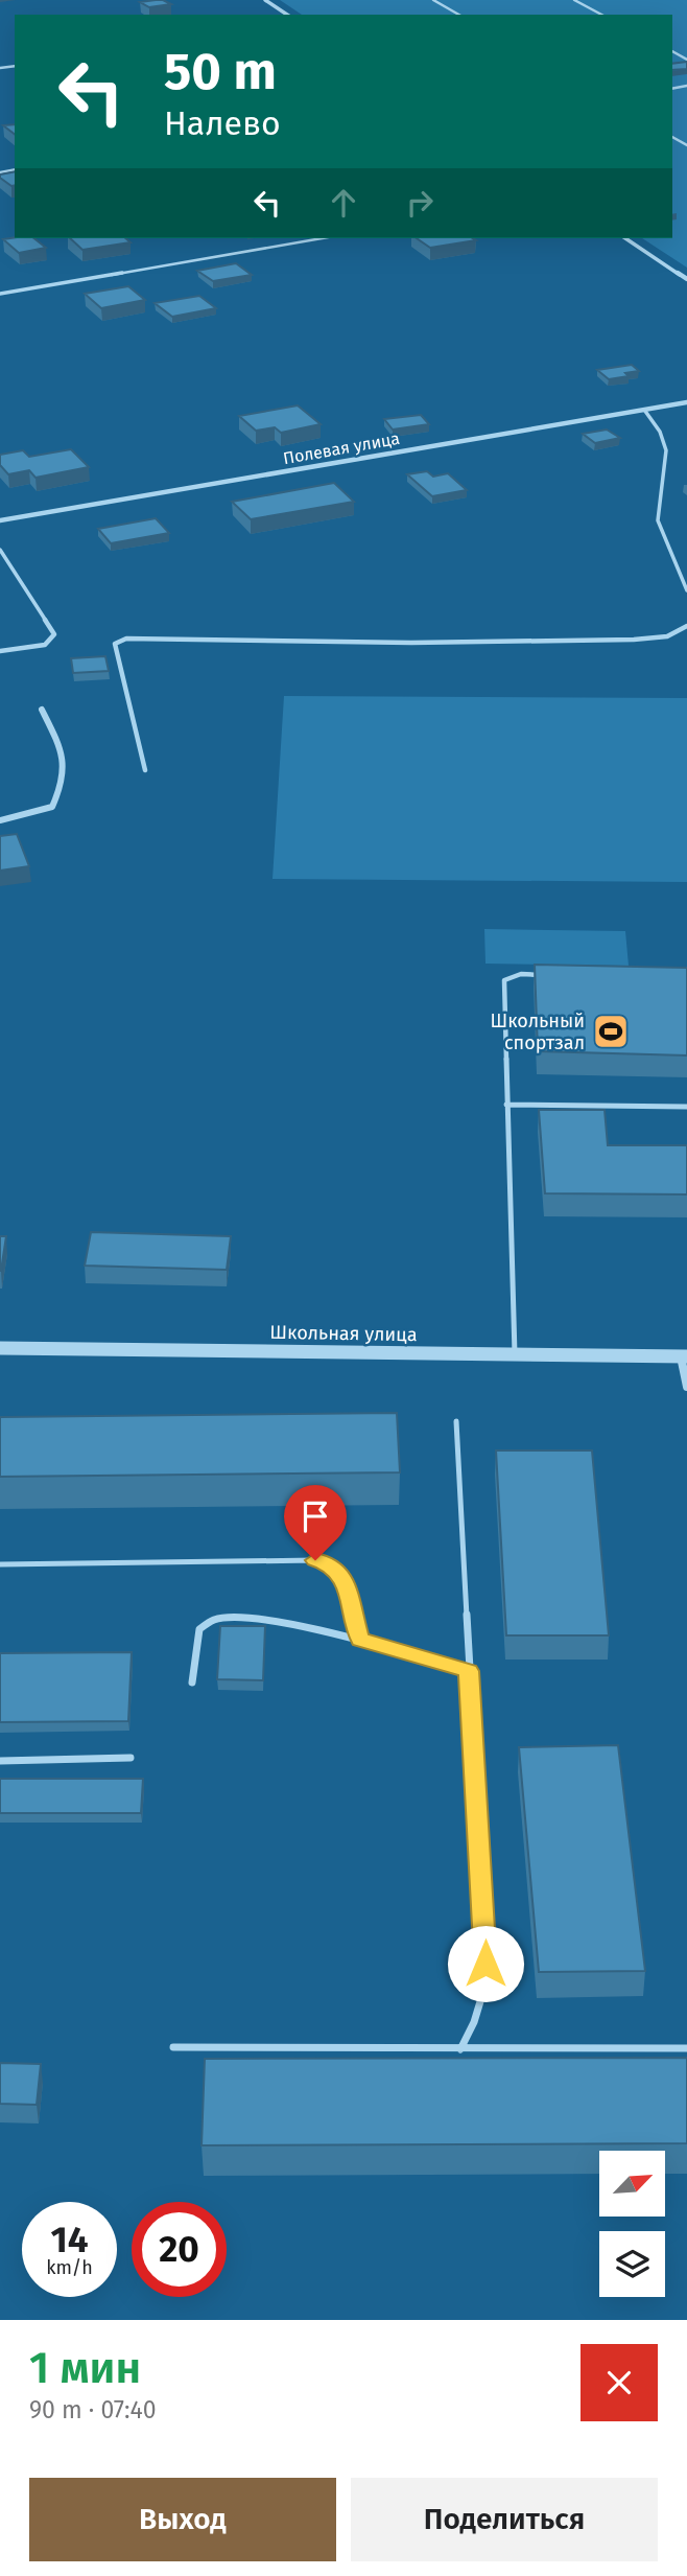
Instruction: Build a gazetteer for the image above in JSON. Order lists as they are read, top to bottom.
{
  "streets": {
    "street": ["Полевая улица", "Школьная улица"]
  },
  "places": {
    "sports": ["Школьный спортзал"]
  },
  "north": "top right",
  "page": {
    "turn": ["50 m", "Налево"],
    "speed": "14 km/h",
    "limit": "20",
    "heading": ["1 мин", "90 m · 07:40"],
    "buttons": ["Выход", "Поделиться"]
  }
}
